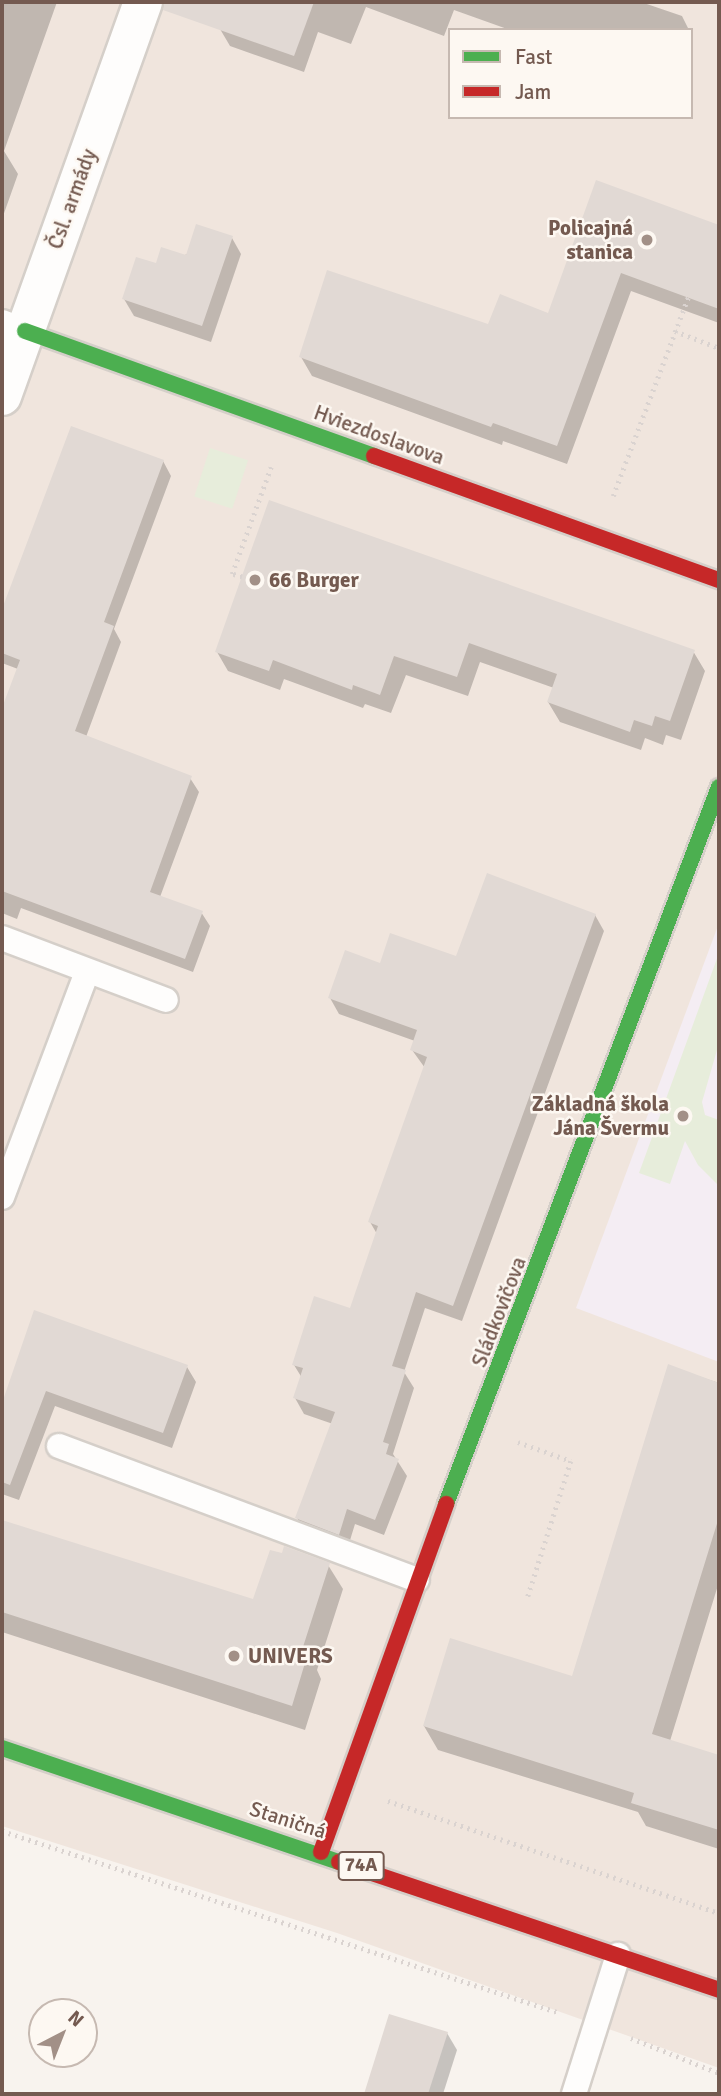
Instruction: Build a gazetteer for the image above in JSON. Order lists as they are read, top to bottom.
{
  "streets": {
    "street": [
      "Čsl. armády",
      "Hviezdoslavova",
      "Sládkovičova",
      "Staničná",
      "74A"
    ]
  },
  "crossings": [
    ["Čsl. armády", "Hviezdoslavova"],
    ["Sládkovičova", "Staničná"]
  ],
  "places": [
    "Policajná stanica",
    "66 Burger",
    "Základná škola Jána Švermu",
    "UNIVERS"
  ],
  "legend": ["Fast", "Jam"],
  "north": "top right"
}
